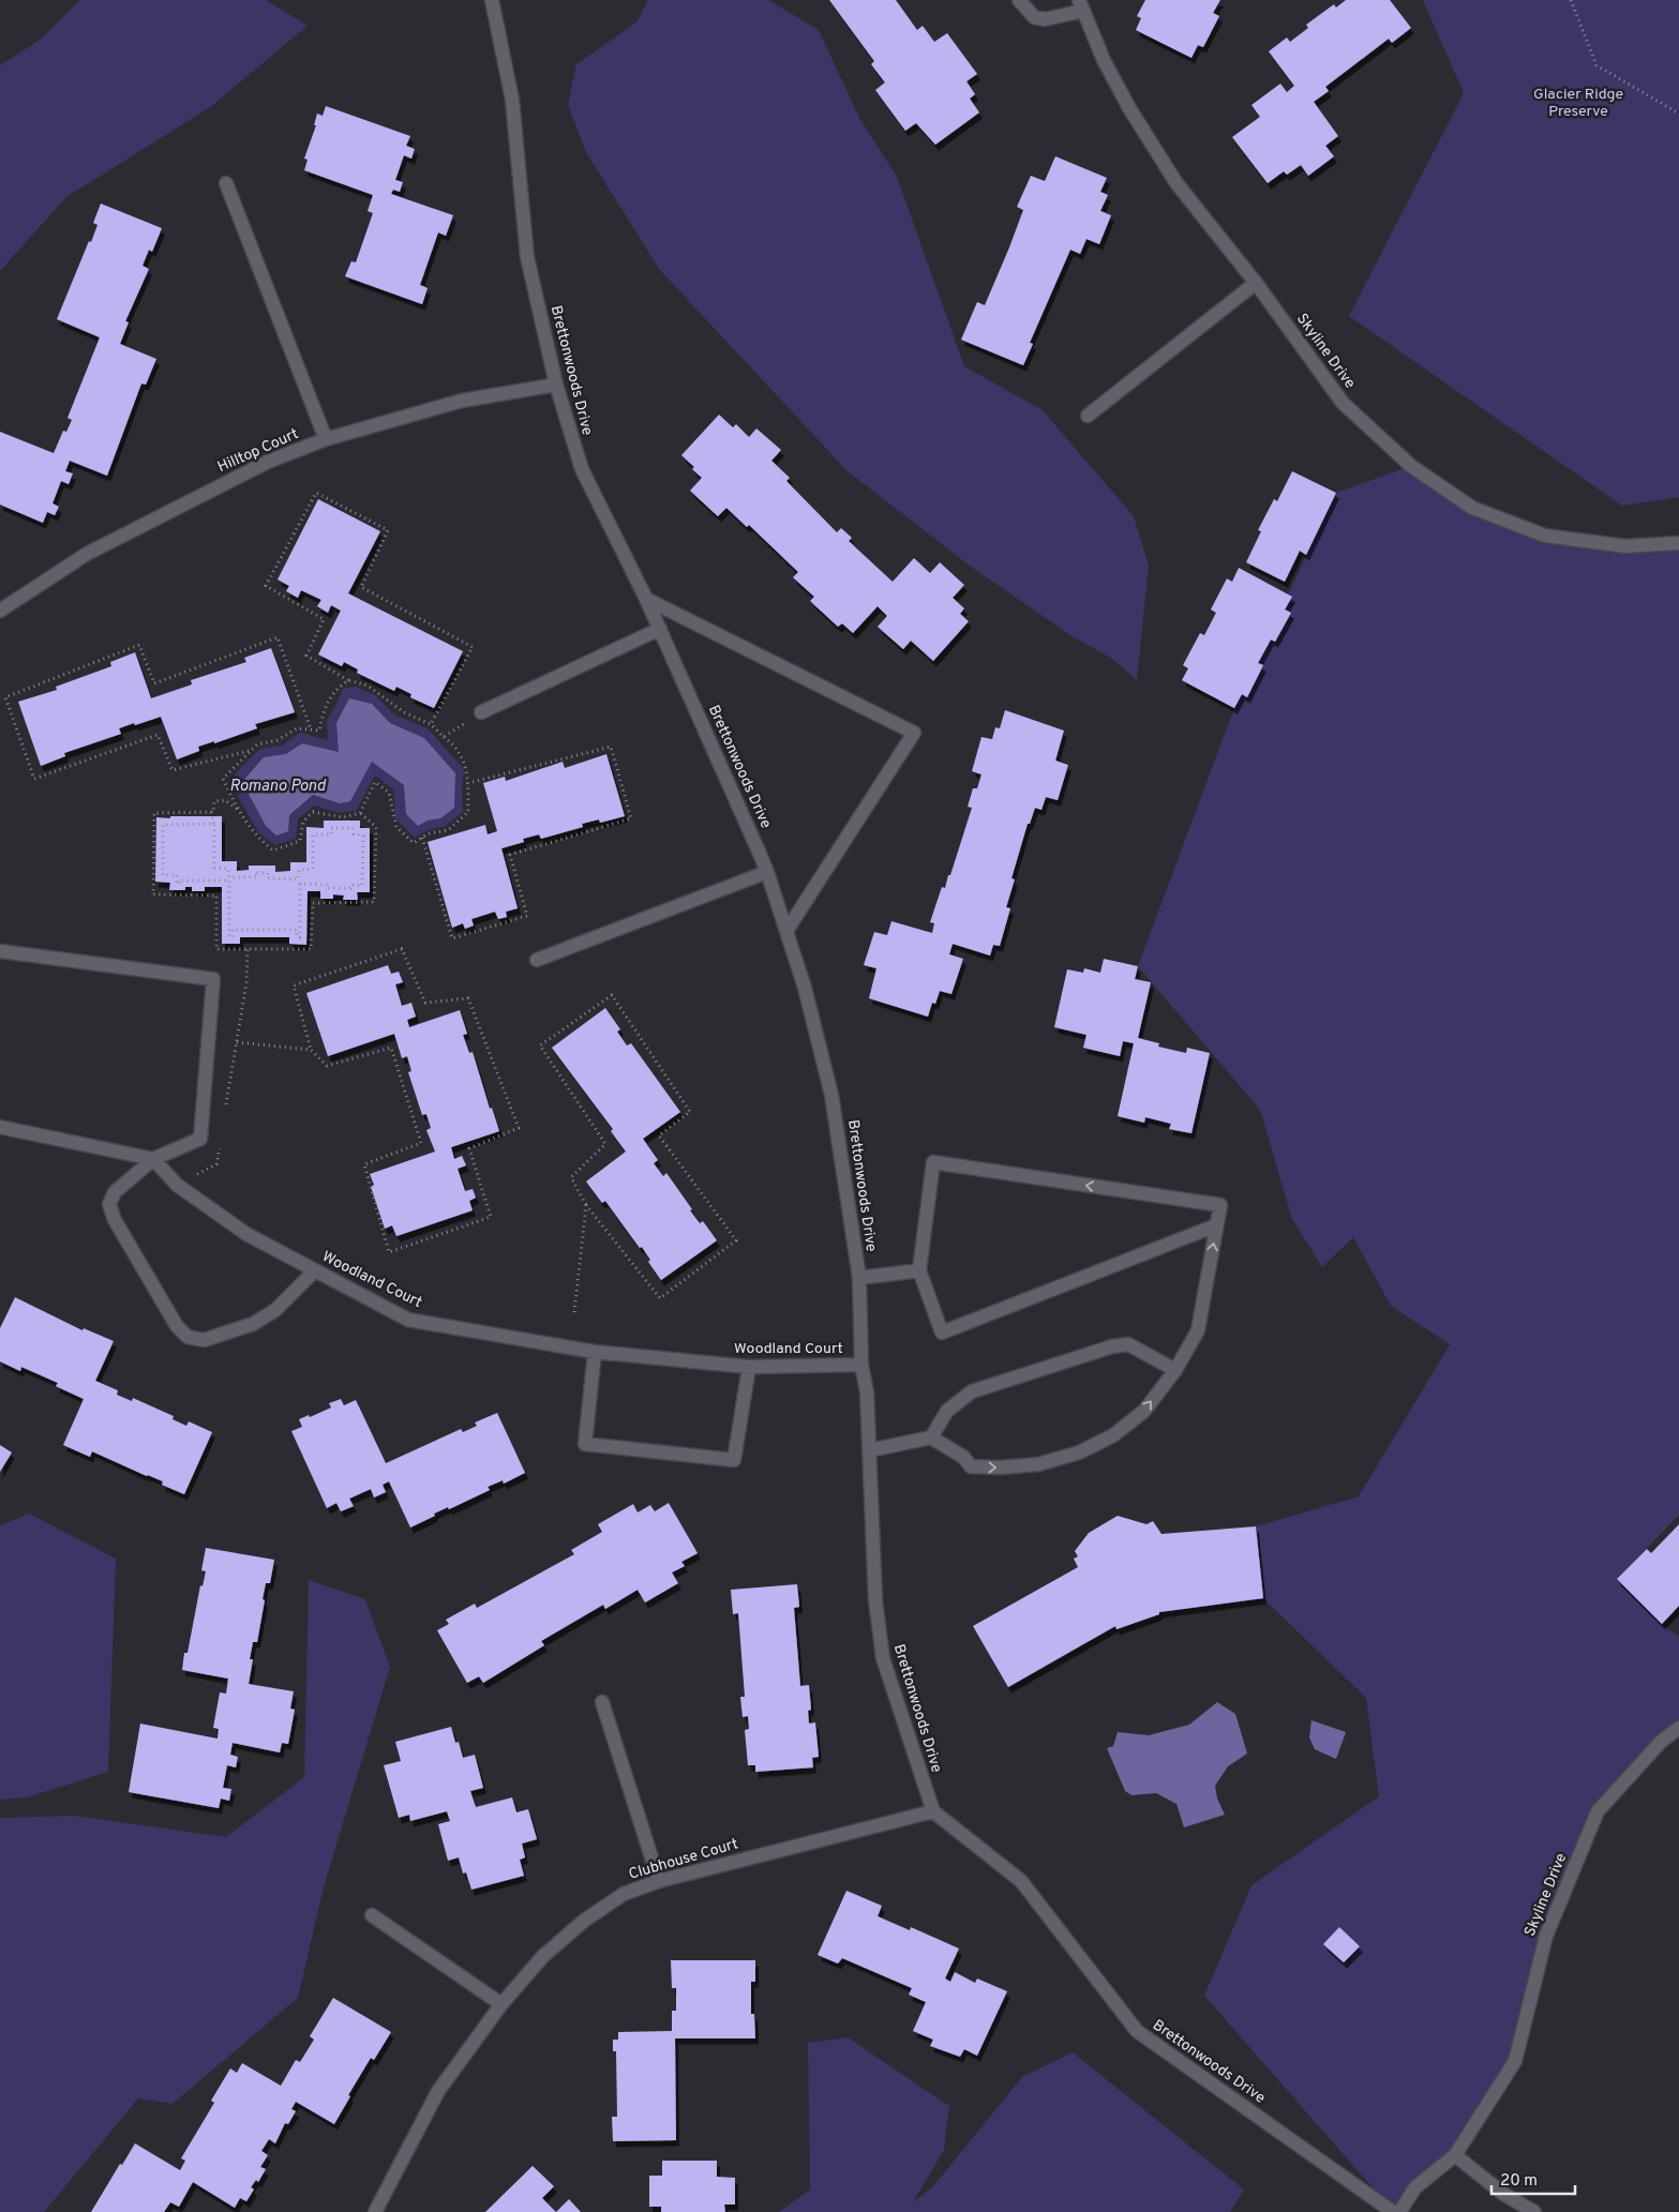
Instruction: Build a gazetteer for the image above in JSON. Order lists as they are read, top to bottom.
{
  "streets": {
    "street": [
      "Skyline Drive",
      "Brettonwoods Drive",
      "Hilltop Court",
      "Woodland Court",
      "Clubhouse Court"
    ]
  },
  "crossings": [
    ["Brettonwoods Drive", "Hilltop Court"],
    ["Brettonwoods Drive", "Woodland Court"],
    ["Brettonwoods Drive", "Clubhouse Court"]
  ],
  "water": ["Romano Pond"],
  "parks": ["Glacier Ridge Preserve"],
  "scale_bar": "20 m"
}
